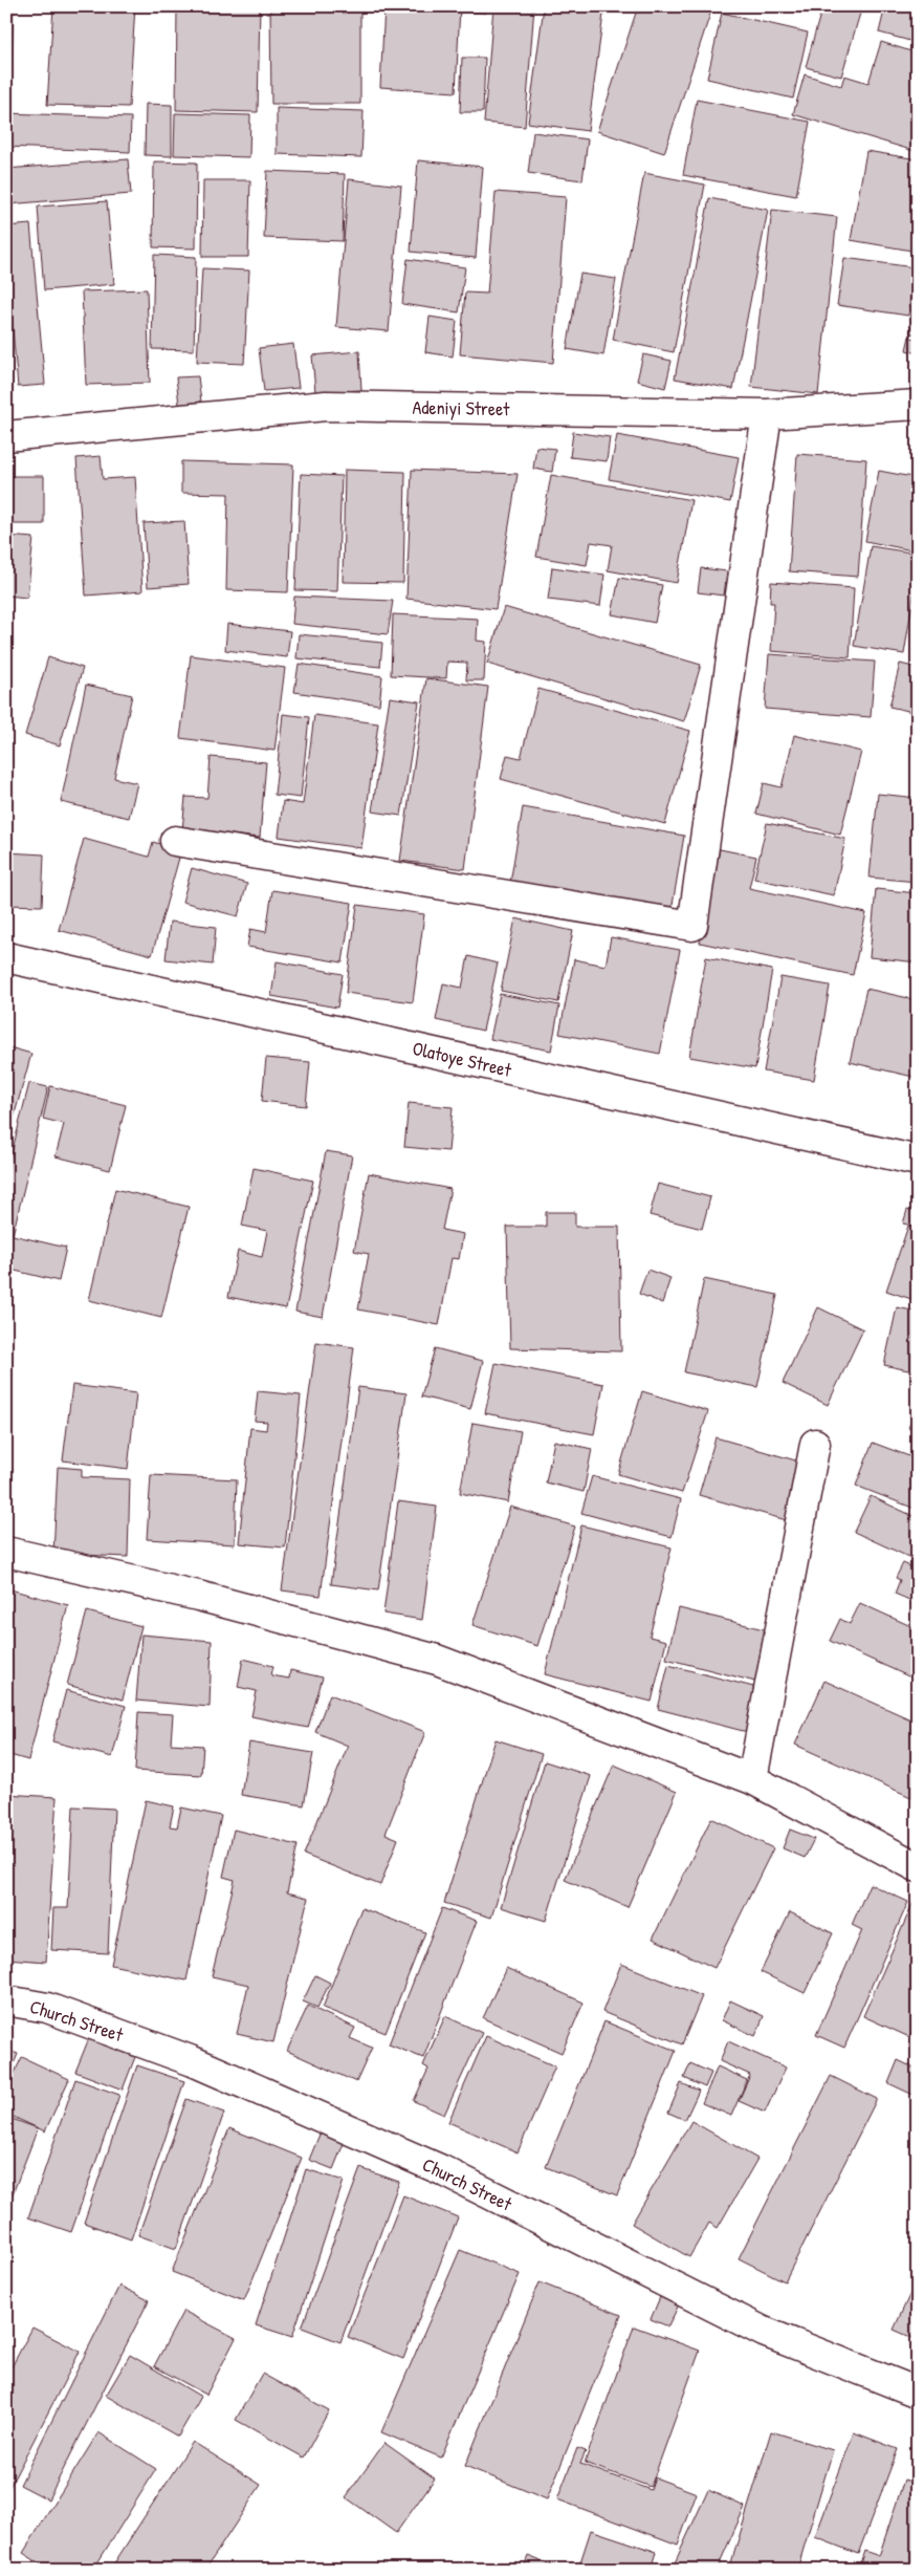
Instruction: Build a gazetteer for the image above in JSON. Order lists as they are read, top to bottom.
{
  "streets": {
    "street": ["Adeniyi Street", "Olatoye Street", "Church Street"]
  }
}
